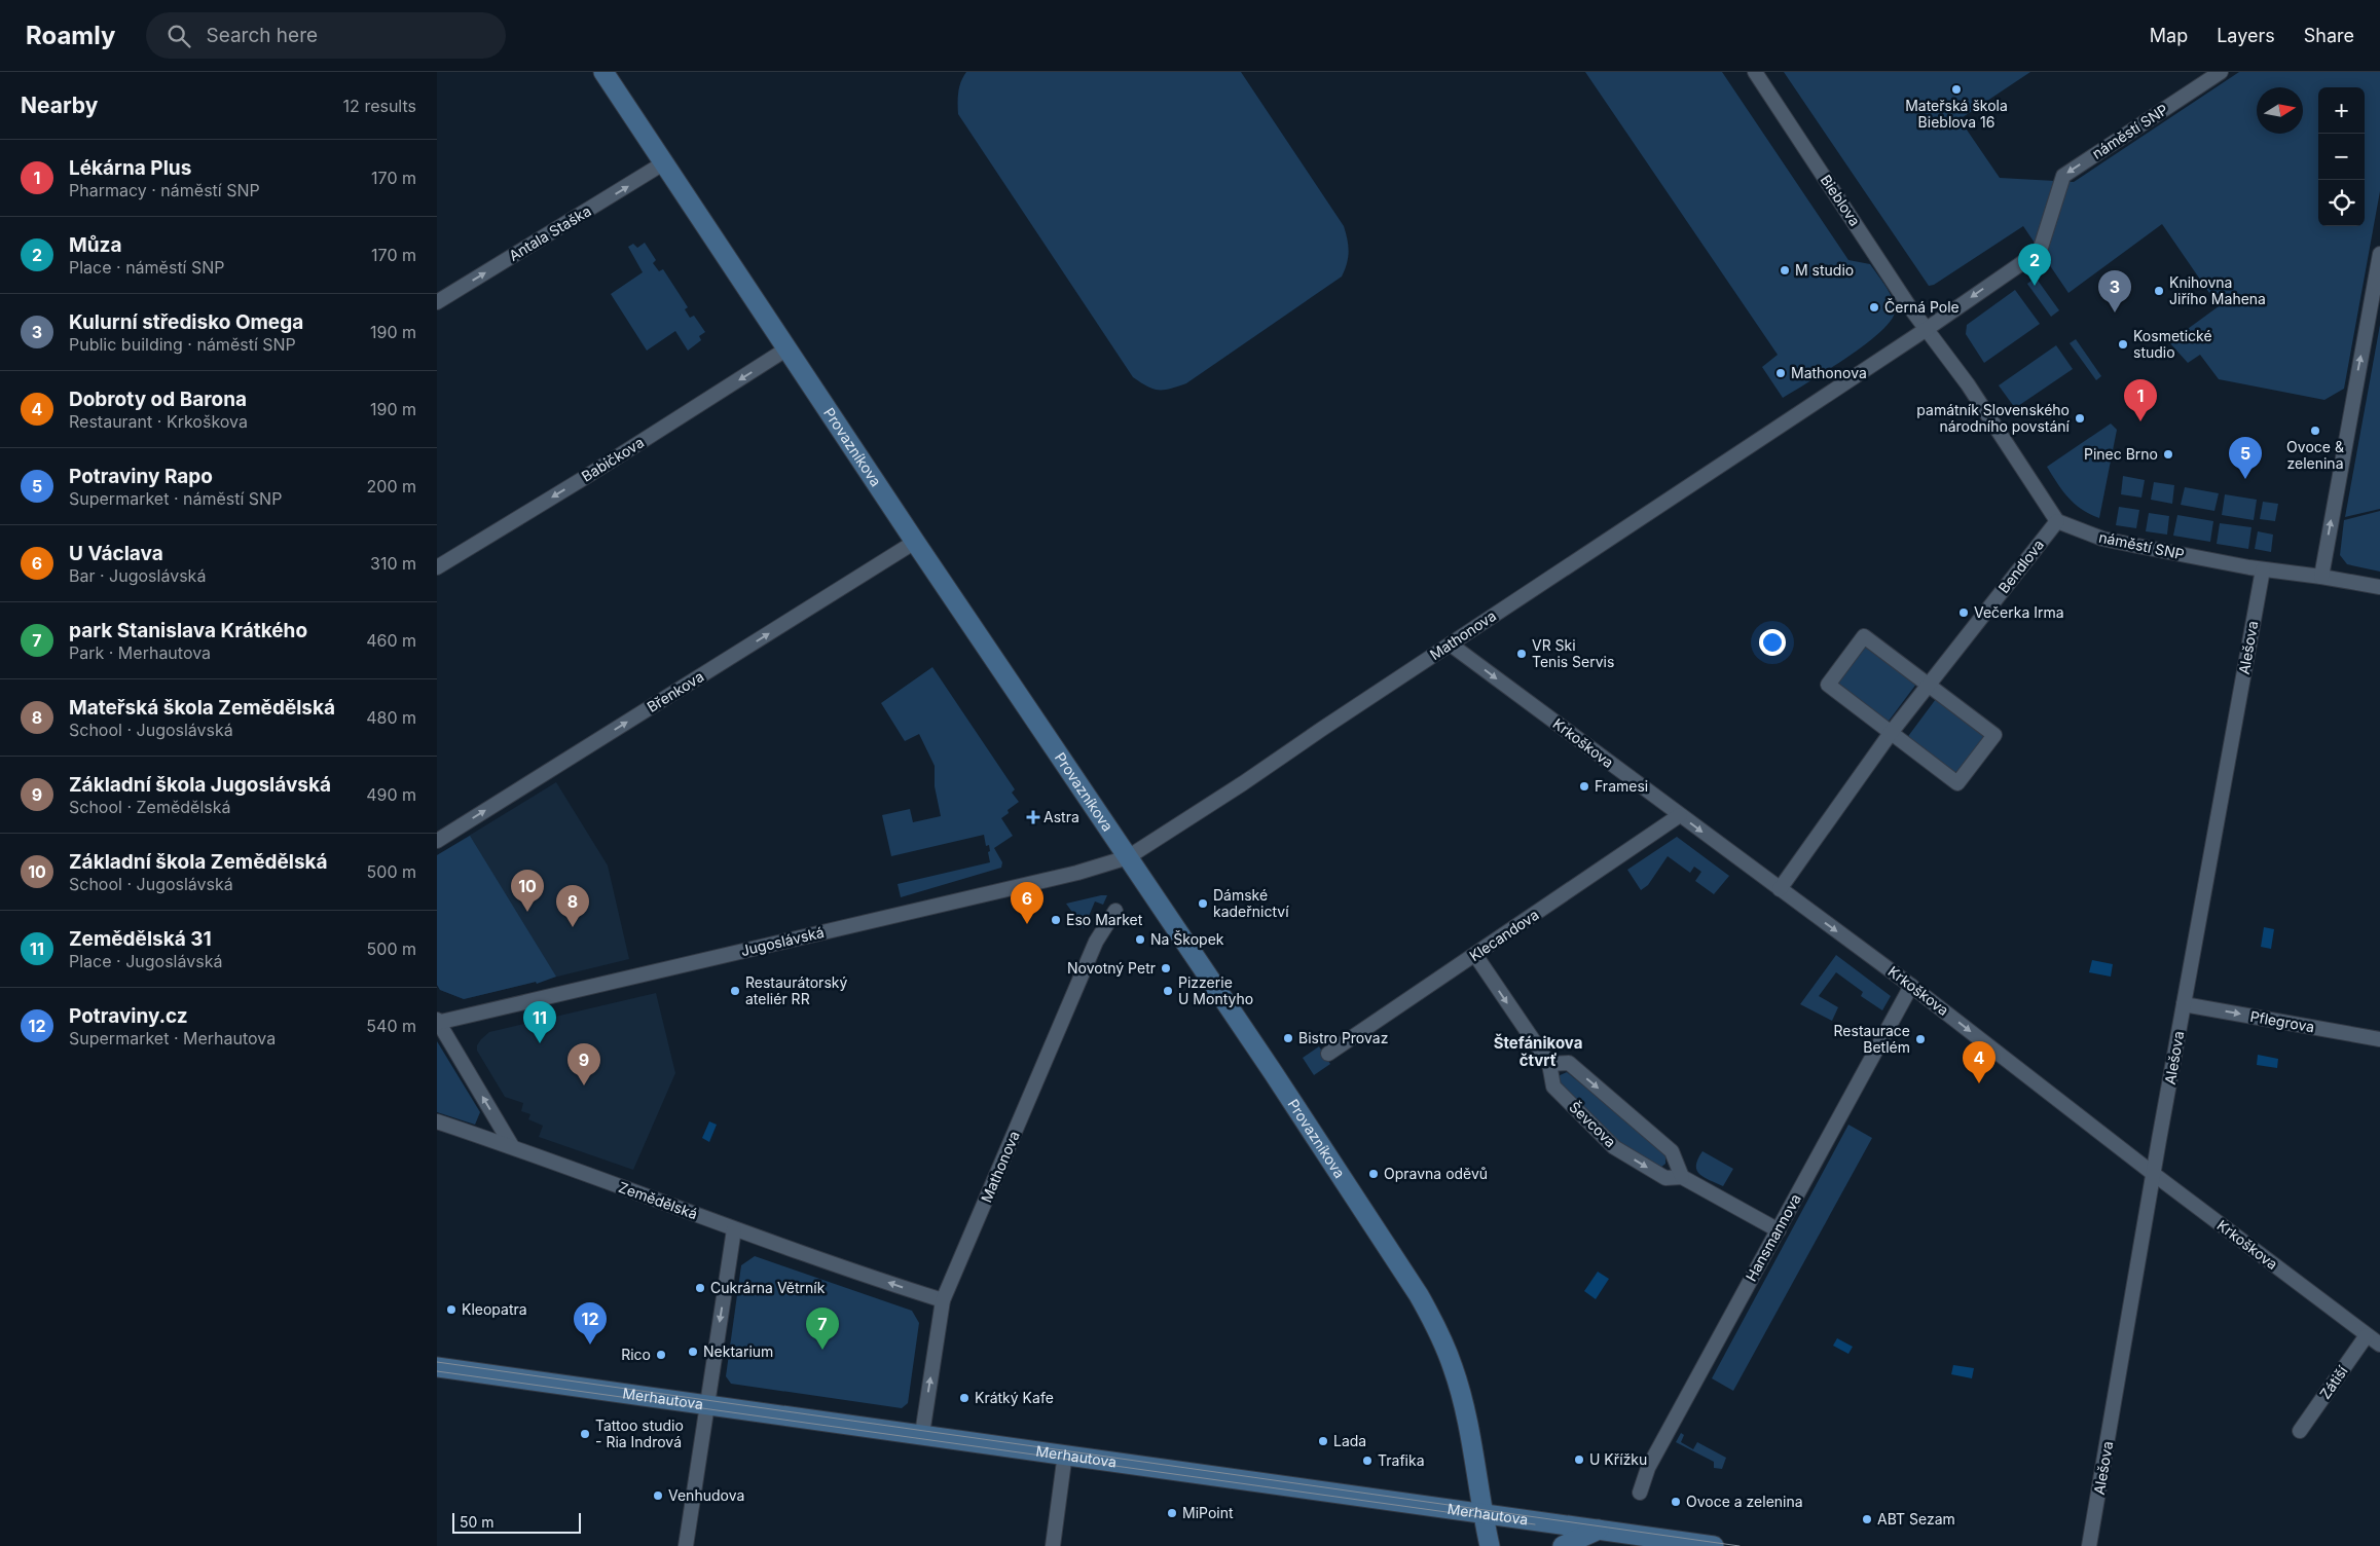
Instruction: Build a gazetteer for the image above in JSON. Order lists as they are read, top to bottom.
{
  "streets": {
    "main road": ["Provazníkova", "Merhautova"],
    "street": [
      "náměstí SNP",
      "Bieblova",
      "Antala Staška",
      "Babičkova",
      "Bendlova",
      "Mathonova",
      "Alešova",
      "Břenkova",
      "Krkoškova",
      "Klecandova",
      "Jugoslávská",
      "Pflegrova",
      "Ševcova",
      "Zemědělská",
      "Hansmannova",
      "Zátiší"
    ]
  },
  "crossings": [
    ["náměstí SNP", "Bieblova"],
    ["náměstí SNP", "Bendlova"],
    ["náměstí SNP", "Mathonova"],
    ["náměstí SNP", "Alešova"],
    ["Bieblova", "Mathonova"],
    ["Antala Staška", "Provazníkova"],
    ["Provazníkova", "Babičkova"],
    ["Provazníkova", "Mathonova"],
    ["Provazníkova", "Břenkova"],
    ["Provazníkova", "Jugoslávská"],
    ["Provazníkova", "Merhautova"],
    ["Bendlova", "Krkoškova"],
    ["Mathonova", "Krkoškova"],
    ["Mathonova", "Jugoslávská"],
    ["Mathonova", "Zemědělská"],
    ["Mathonova", "Merhautova"],
    ["Alešova", "Krkoškova"],
    ["Alešova", "Pflegrova"],
    ["Krkoškova", "Klecandova"],
    ["Krkoškova", "Hansmannova"],
    ["Krkoškova", "Zátiší"],
    ["Klecandova", "Ševcova"],
    ["Ševcova", "Hansmannova"]
  ],
  "one_way": [
    "náměstí SNP",
    "Antala Staška",
    "Babičkova",
    "Břenkova",
    "Krkoškova",
    "Pflegrova",
    "Ševcova",
    "Zemědělská"
  ],
  "districts": ["Štefánikova čtvrť"],
  "places": {
    "other": [
      "Mateřská škola Bieblova 16",
      "M studio",
      "Knihovna Jiřího Mahena",
      "Černá Pole",
      "Kosmetické studio",
      "Mathonova",
      "památník Slovenského národního povstání",
      "Ovoce & zelenina",
      "Pinec Brno",
      "Večerka Irma",
      "VR Ski Tenis Servis",
      "Framesi",
      "Dámské kadeřnictví",
      "Eso Market",
      "Na Škopek",
      "Novotný Petr",
      "Restaurátorský ateliér RR",
      "Pizzerie U Montyho",
      "Bistro Provaz",
      "Restaurace Betlém",
      "Opravna oděvů",
      "Cukrárna Větrník",
      "Kleopatra",
      "Nektarium",
      "Rico",
      "Krátký Kafe",
      "Tattoo studio - Ria Indrová",
      "Lada",
      "U Křížku",
      "Trafika",
      "Venhudova",
      "Ovoce a zelenina",
      "MiPoint",
      "ABT Sezam"
    ],
    "health": ["Astra"]
  },
  "scale_bar": "50 m",
  "north": "right",
  "page": {
    "header": "Roamly",
    "search": "Search here",
    "nav": ["Map", "Layers", "Share"],
    "heading": ["Nearby", "12 results"],
    "map_buttons": ["+", "−"],
    "list": [
      {
        "mark": "1",
        "name": "Lékárna Plus",
        "note": "Pharmacy · náměstí SNP",
        "value": "170 m"
      },
      {
        "mark": "2",
        "name": "Můza",
        "note": "Place · náměstí SNP",
        "value": "170 m"
      },
      {
        "mark": "3",
        "name": "Kulurní středisko Omega",
        "note": "Public building · náměstí SNP",
        "value": "190 m"
      },
      {
        "mark": "4",
        "name": "Dobroty od Barona",
        "note": "Restaurant · Krkoškova",
        "value": "190 m"
      },
      {
        "mark": "5",
        "name": "Potraviny Rapo",
        "note": "Supermarket · náměstí SNP",
        "value": "200 m"
      },
      {
        "mark": "6",
        "name": "U Václava",
        "note": "Bar · Jugoslávská",
        "value": "310 m"
      },
      {
        "mark": "7",
        "name": "park Stanislava Krátkého",
        "note": "Park · Merhautova",
        "value": "460 m"
      },
      {
        "mark": "8",
        "name": "Mateřská škola Zemědělská",
        "note": "School · Jugoslávská",
        "value": "480 m"
      },
      {
        "mark": "9",
        "name": "Základní škola Jugoslávská",
        "note": "School · Zemědělská",
        "value": "490 m"
      },
      {
        "mark": "10",
        "name": "Základní škola Zemědělská",
        "note": "School · Jugoslávská",
        "value": "500 m"
      },
      {
        "mark": "11",
        "name": "Zemědělská 31",
        "note": "Place · Jugoslávská",
        "value": "500 m"
      },
      {
        "mark": "12",
        "name": "Potraviny.cz",
        "note": "Supermarket · Merhautova",
        "value": "540 m"
      }
    ],
    "pins": [
      "2",
      "3",
      "1",
      "5",
      "10",
      "6",
      "8",
      "11",
      "4",
      "9",
      "12",
      "7"
    ],
    "scale": "50 m"
  }
}
